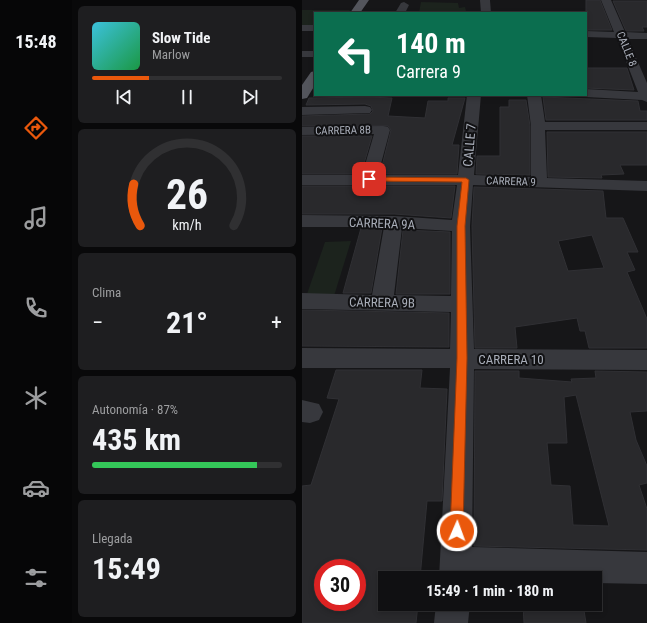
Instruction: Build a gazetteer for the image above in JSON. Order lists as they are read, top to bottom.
{
  "streets": {
    "street": [
      "CALLE 8",
      "CARRERA 8B",
      "CALLE 7",
      "CARRERA 9",
      "CARRERA 9A",
      "CARRERA 9B",
      "CARRERA 10"
    ]
  },
  "crossings": [
    ["CARRERA 8B", "CARRERA 9"],
    ["CALLE 7", "CARRERA 9"],
    ["CALLE 7", "CARRERA 9A"],
    ["CALLE 7", "CARRERA 9B"],
    ["CALLE 7", "CARRERA 10"]
  ],
  "page": {
    "tabs": "15:48",
    "turn": ["140 m", "Carrera 9"],
    "song": ["Slow Tide", "Marlow"],
    "tile": [
      "Clima",
      ["Autonomía · 87%", "435 km"],
      ["Llegada", "15:49"]
    ],
    "heat": ["−", "21°", "+"],
    "limit": "30",
    "trip": "15:49 · 1 min · 180 m",
    "gauge": ["26", "km/h"]
  }
}
